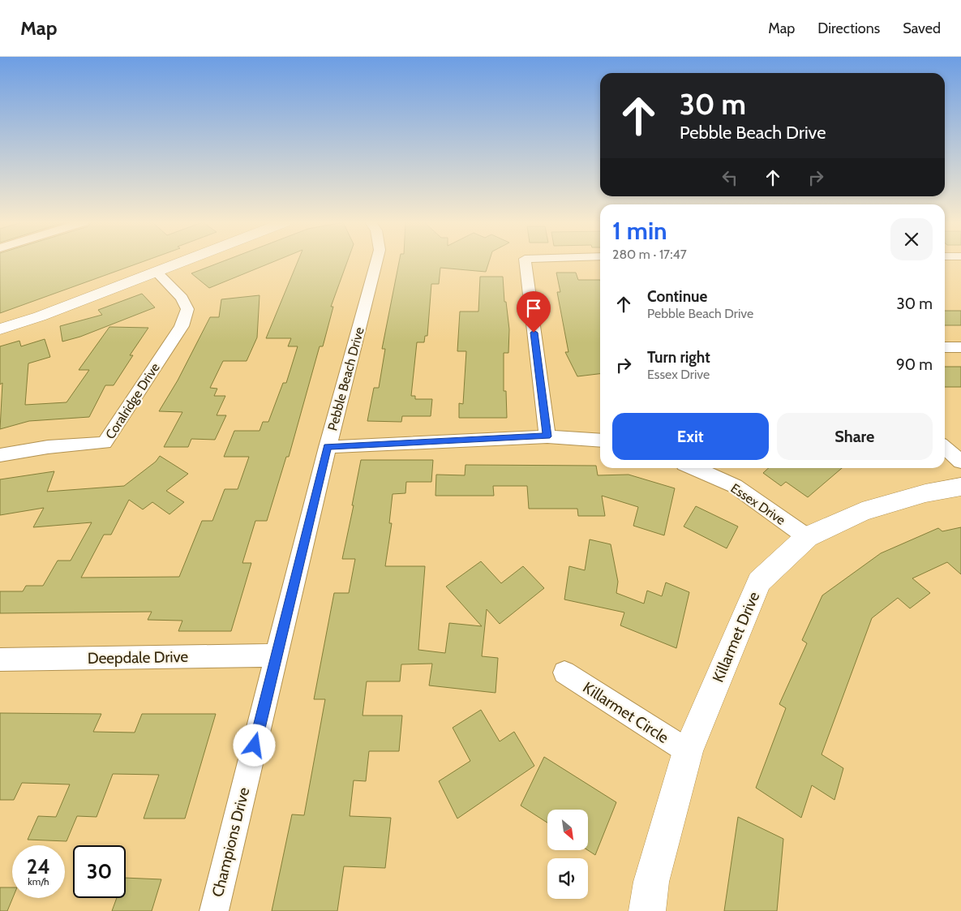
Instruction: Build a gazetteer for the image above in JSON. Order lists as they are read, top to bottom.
{
  "streets": {
    "street": [
      "Pebble Beach Drive",
      "Coralridge Drive",
      "Essex Drive",
      "Killarmet Drive",
      "Deepdale Drive",
      "Killarmet Circle",
      "Champions Drive"
    ]
  },
  "crossings": [
    ["Pebble Beach Drive", "Deepdale Drive"],
    ["Pebble Beach Drive", "Champions Drive"],
    ["Essex Drive", "Killarmet Drive"],
    ["Killarmet Drive", "Killarmet Circle"],
    ["Deepdale Drive", "Champions Drive"]
  ],
  "north": "bottom right",
  "page": {
    "header": "Map",
    "nav": ["Map", "Directions", "Saved"],
    "turn": ["30 m", "Pebble Beach Drive"],
    "heading": ["1 min", "280 m · 17:47"],
    "list": [
      {
        "name": "Continue",
        "note": "Pebble Beach Drive",
        "value": "30 m"
      },
      {
        "name": "Turn right",
        "note": "Essex Drive",
        "value": "90 m"
      }
    ],
    "buttons": ["Exit", "Share"],
    "speed": "24 km/h",
    "limit": "30"
  }
}
